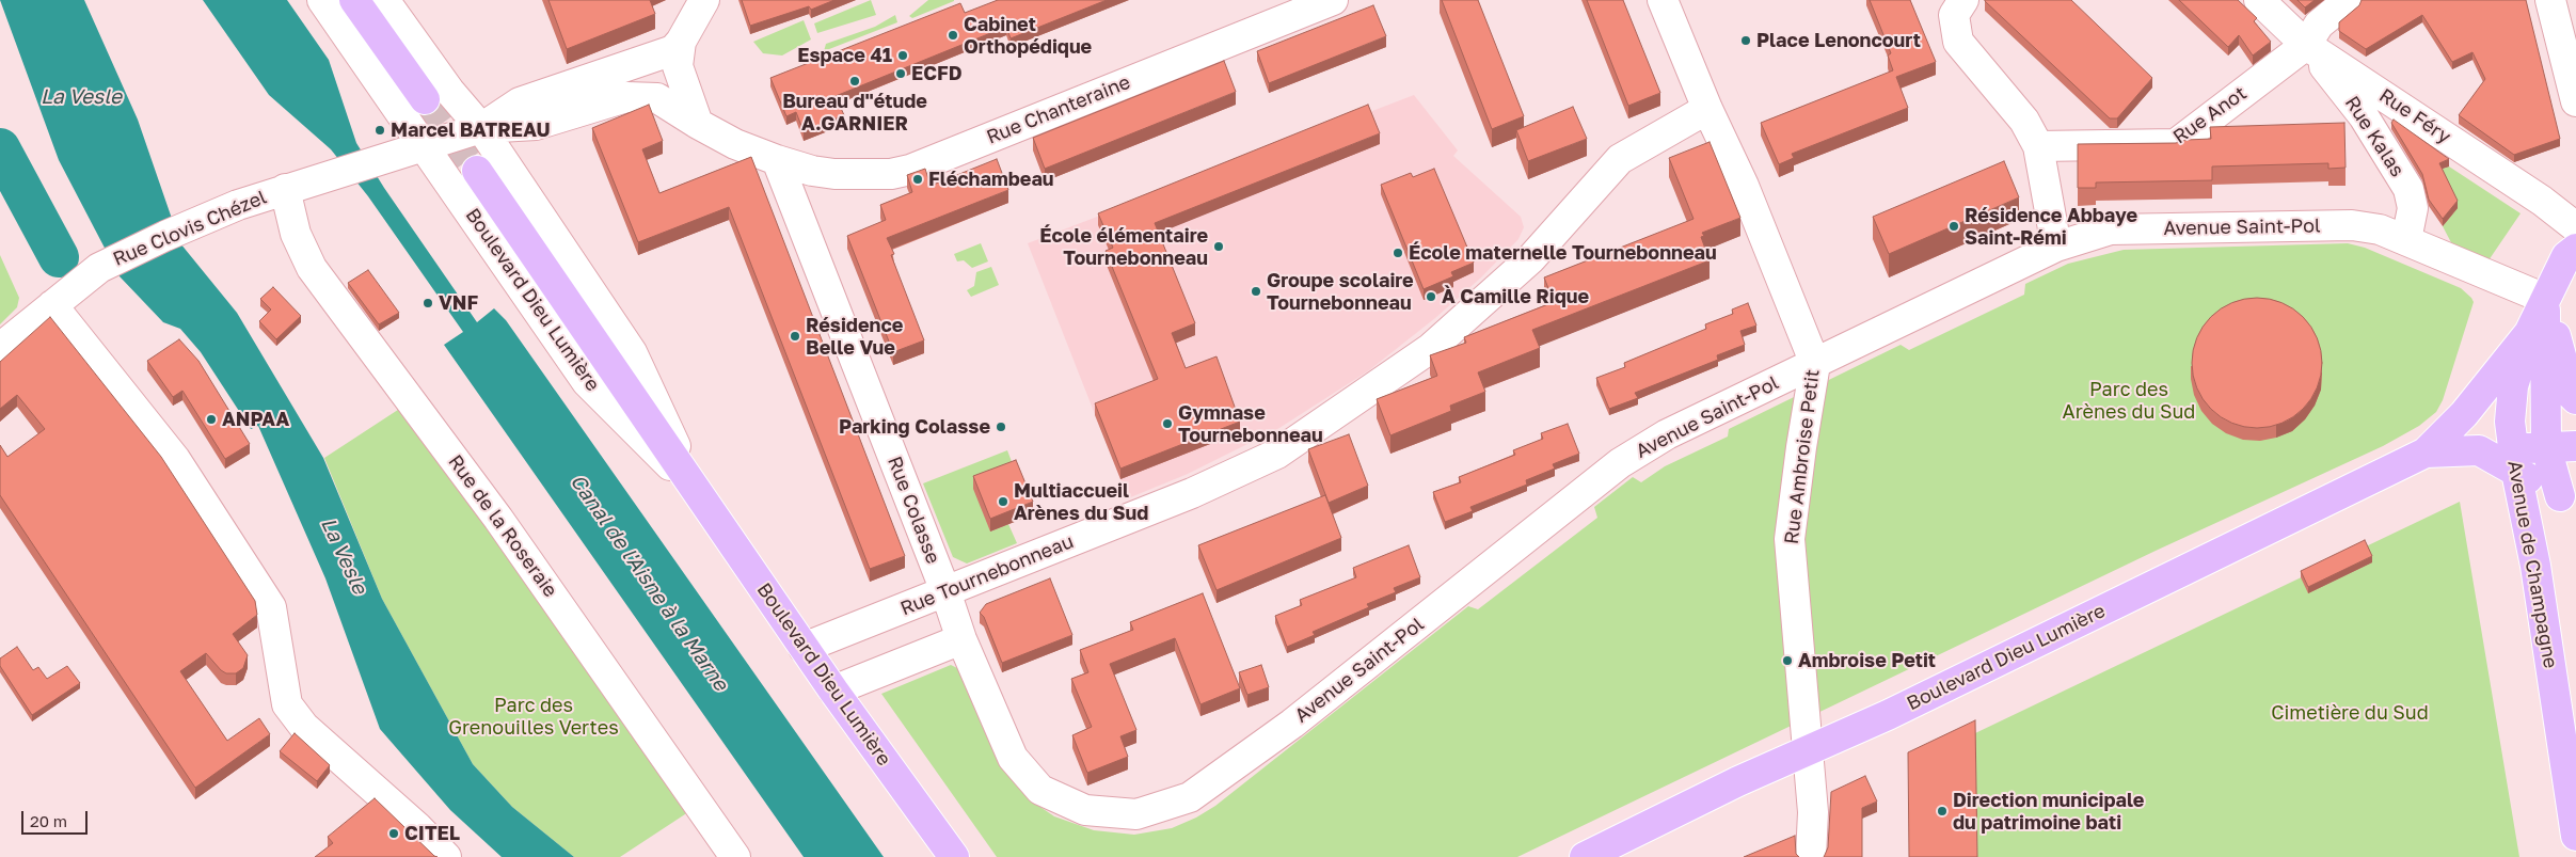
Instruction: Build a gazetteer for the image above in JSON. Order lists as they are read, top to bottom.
{
  "streets": {
    "main road": ["Boulevard Dieu Lumière", "Avenue de Champagne"],
    "street": [
      "Rue Chanteraine",
      "Rue Anot",
      "Rue Féry",
      "Rue Kalas",
      "Avenue Saint-Pol",
      "Rue Clovis Chézel",
      "Rue Ambroise Petit",
      "Rue Colasse",
      "Rue de la Roseraie",
      "Rue Tournebonneau"
    ]
  },
  "crossings": [
    ["Rue Chanteraine", "Rue Clovis Chézel"],
    ["Rue Chanteraine", "Boulevard Dieu Lumière"],
    ["Rue Chanteraine", "Rue Colasse"],
    ["Rue Anot", "Rue Féry"],
    ["Rue Anot", "Rue Kalas"],
    ["Rue Féry", "Rue Kalas"],
    ["Rue Kalas", "Avenue Saint-Pol"],
    ["Avenue Saint-Pol", "Rue Ambroise Petit"],
    ["Avenue Saint-Pol", "Rue Colasse"],
    ["Avenue Saint-Pol", "Avenue de Champagne"],
    ["Avenue Saint-Pol", "Rue Tournebonneau"],
    ["Rue Clovis Chézel", "Boulevard Dieu Lumière"],
    ["Rue Clovis Chézel", "Rue de la Roseraie"],
    ["Boulevard Dieu Lumière", "Rue Ambroise Petit"],
    ["Boulevard Dieu Lumière", "Rue Tournebonneau"],
    ["Rue Ambroise Petit", "Rue Tournebonneau"],
    ["Rue Colasse", "Rue Tournebonneau"]
  ],
  "water": ["La Vesle", "Canal de l'Aisne à la Marne"],
  "parks": ["Parc des Arènes du Sud", "Parc des Grenouilles Vertes", "Cimetière du Sud"],
  "places": [
    "Cabinet Orthopédique",
    "Place Lenoncourt",
    "Espace 41",
    "ECFD",
    "Bureau d\"étude A.GARNIER",
    "Marcel BATREAU",
    "Fléchambeau",
    "Résidence Abbaye Saint-Rémi",
    "École élémentaire Tournebonneau",
    "École maternelle Tournebonneau",
    "Groupe scolaire Tournebonneau",
    "À Camille Rique",
    "VNF",
    "Résidence Belle Vue",
    "ANPAA",
    "Gymnase Tournebonneau",
    "Parking Colasse",
    "Multiaccueil Arènes du Sud",
    "Ambroise Petit",
    "Direction municipale du patrimoine bati",
    "CITEL"
  ],
  "scale_bar": "20 m"
}
